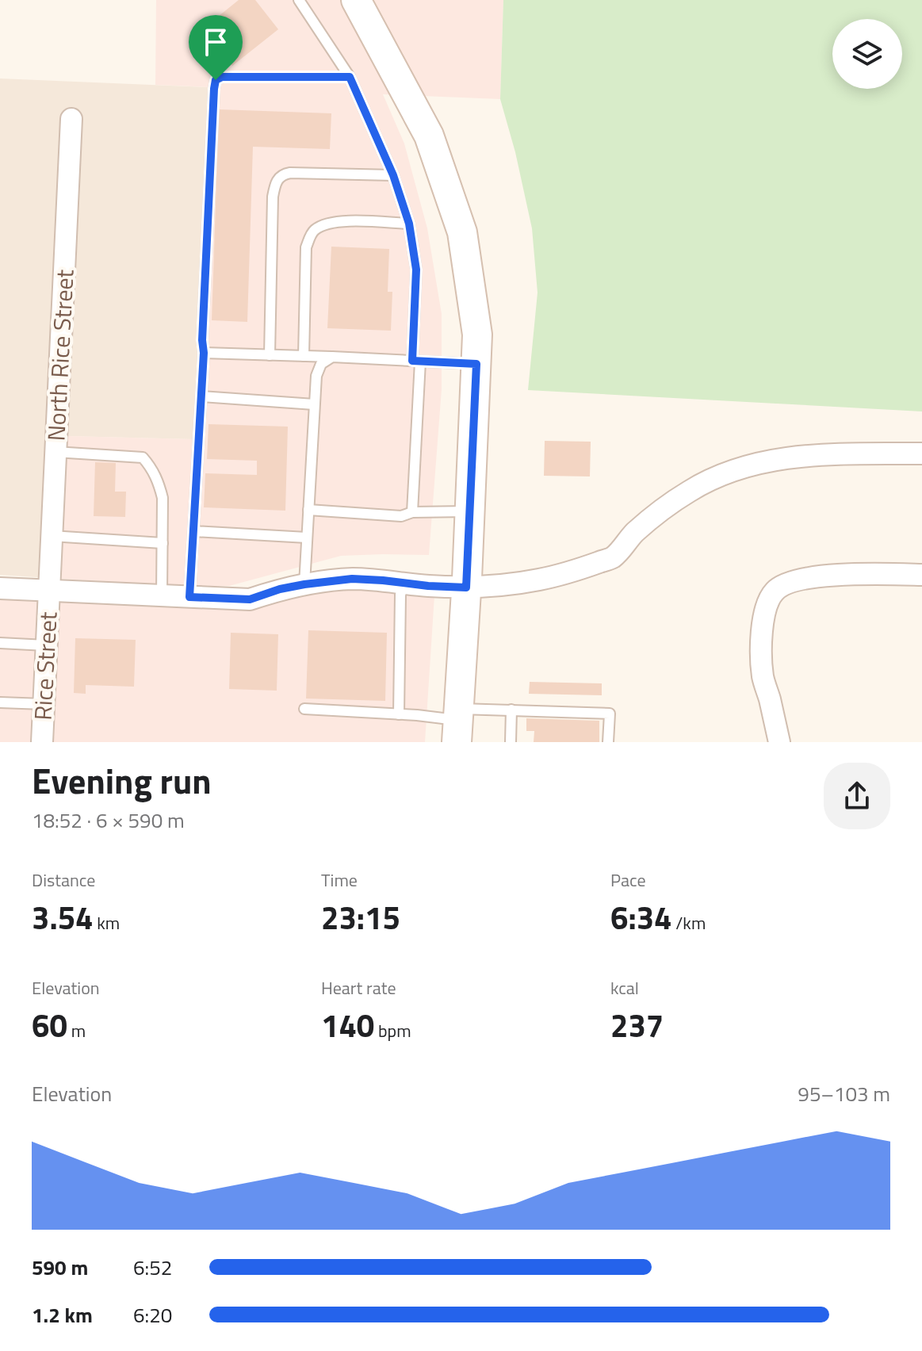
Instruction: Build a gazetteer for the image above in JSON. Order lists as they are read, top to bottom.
{
  "streets": {
    "street": ["North Rice Street", "Rice Street"]
  },
  "crossings": [
    ["North Rice Street", "Rice Street"]
  ],
  "page": {
    "heading": ["Evening run", "18:52 · 6 × 590 m"],
    "stats": [
      ["Distance", "3.54 km"],
      ["Time", "23:15"],
      ["Pace", "6:34 /km"],
      ["Elevation", "60 m"],
      ["Heart rate", "140 bpm"],
      ["kcal", "237"]
    ],
    "chart": ["Elevation", "95–103 m"],
    "list": [
      {
        "name": "590 m",
        "note": "6:52"
      },
      {
        "name": "1.2 km",
        "note": "6:20"
      }
    ]
  }
}
